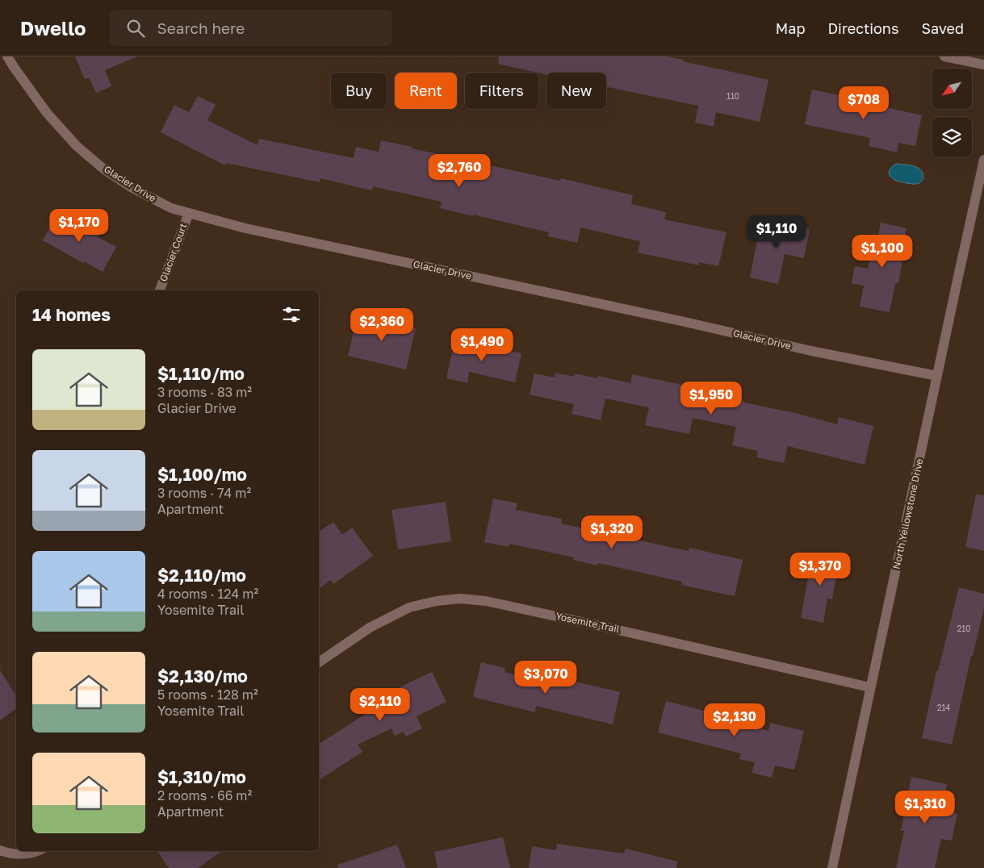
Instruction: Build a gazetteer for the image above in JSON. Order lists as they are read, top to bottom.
{
  "streets": {
    "street": [
      "Glacier Drive",
      "Glacier Court",
      "North Yellowstone Drive",
      "Yosemite Trail"
    ]
  },
  "crossings": [
    ["Glacier Drive", "Glacier Court"],
    ["Glacier Drive", "North Yellowstone Drive"],
    ["North Yellowstone Drive", "Yosemite Trail"]
  ],
  "house_numbers": ["110", "210", "214"],
  "north": "bottom left",
  "page": {
    "header": "Dwello",
    "search": "Search here",
    "nav": ["Map", "Directions", "Saved"],
    "chip": [
      "Buy",
      "Rent",
      "Filters",
      "New"
    ],
    "price": [
      "$708",
      "$2,760",
      "$1,170",
      "$1,110",
      "$1,100",
      "$2,360",
      "$1,490",
      "$1,950",
      "$1,320",
      "$1,370",
      "$3,070",
      "$2,110",
      "$2,130",
      "$1,310"
    ],
    "heading": "14 homes",
    "list": [
      {
        "name": "$1,110/mo",
        "note": "3 rooms · 83 m² · Glacier Drive"
      },
      {
        "name": "$1,100/mo",
        "note": "3 rooms · 74 m² · Apartment"
      },
      {
        "name": "$2,110/mo",
        "note": "4 rooms · 124 m² · Yosemite Trail"
      },
      {
        "name": "$2,130/mo",
        "note": "5 rooms · 128 m² · Yosemite Trail"
      },
      {
        "name": "$1,310/mo",
        "note": "2 rooms · 66 m² · Apartment"
      }
    ]
  }
}
